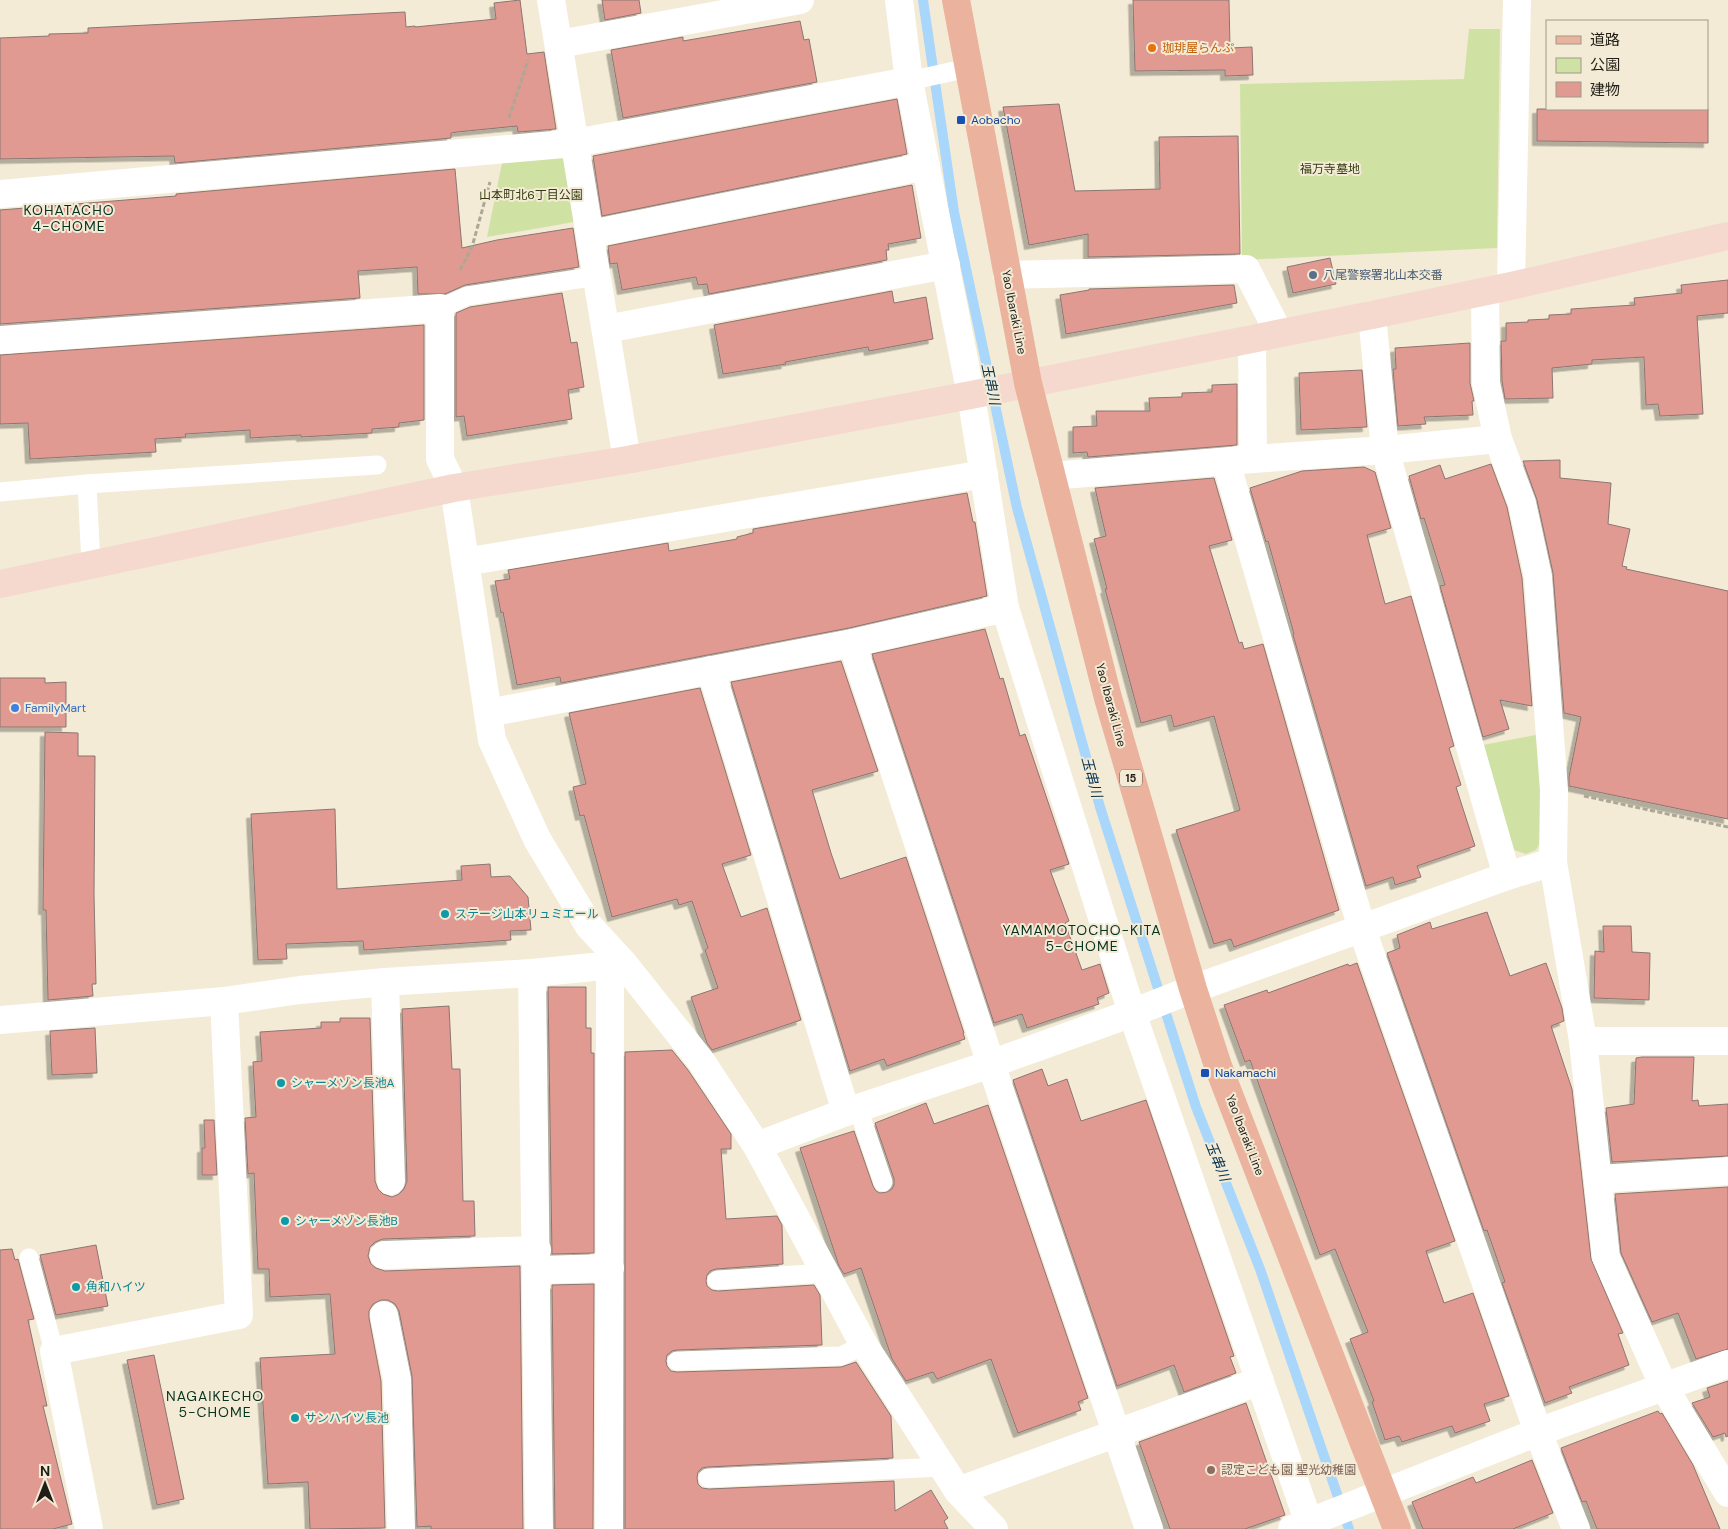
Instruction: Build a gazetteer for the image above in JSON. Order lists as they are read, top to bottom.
{
  "streets": {
    "main road": ["Yao Ibaraki Line", "15"]
  },
  "districts": ["KOHATACHO 4-CHOME", "YAMAMOTOCHO-KITA 5-CHOME", "NAGAIKECHO 5-CHOME"],
  "water": ["玉串川"],
  "parks": ["福万寺墓地", "山本町北6丁目公園"],
  "places": {
    "other": [
      "珈琲屋らんぷ",
      "八尾警察署北山本交番",
      "FamilyMart",
      "ステージ山本リュミエール",
      "シャーメゾン長池A",
      "シャーメゾン長池B",
      "角和ハイツ",
      "サンハイツ長池",
      "認定こども園 聖光幼稚園"
    ],
    "transit": ["Aobacho", "Nakamachi"]
  },
  "legend": ["道路", "公園", "建物"],
  "north": "top"
}
